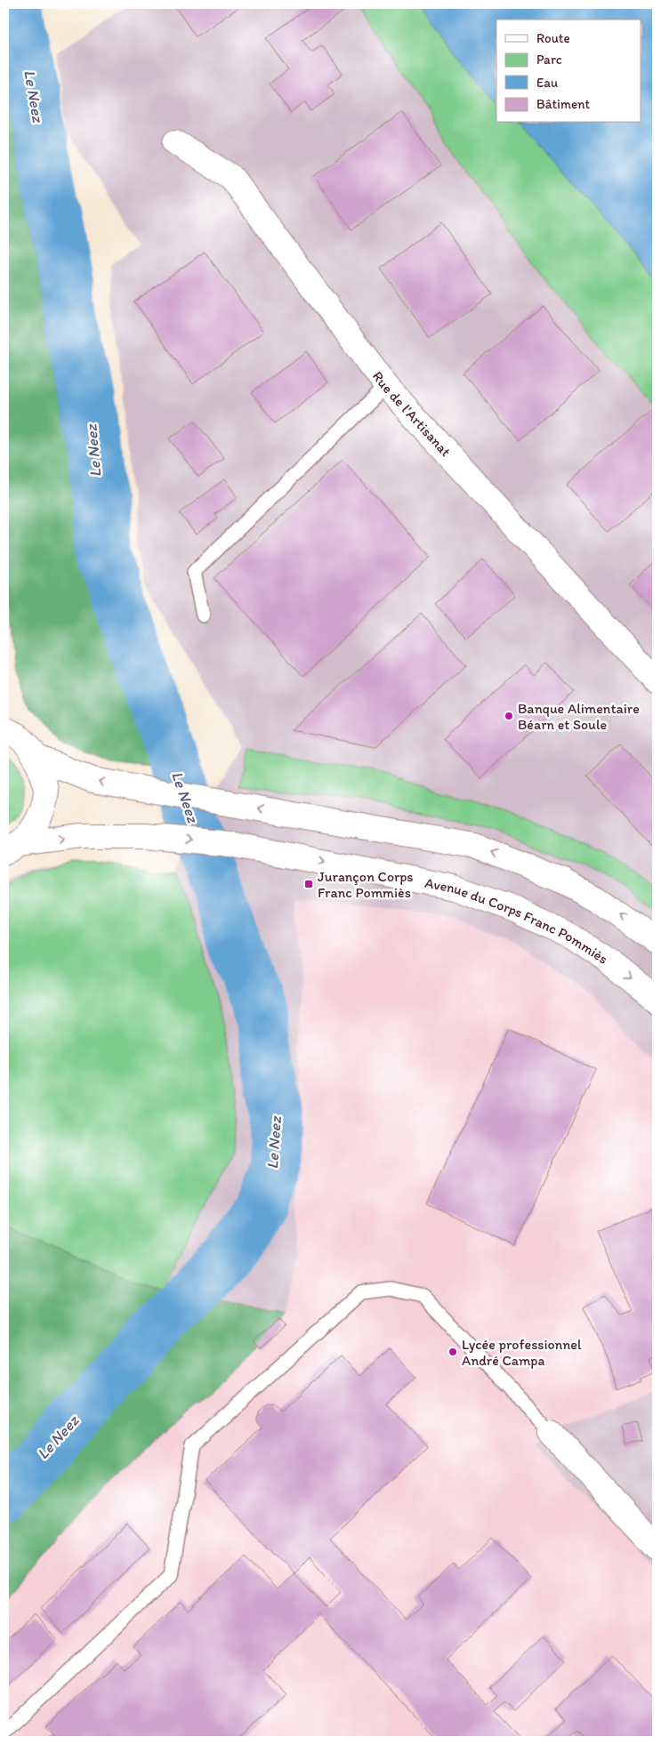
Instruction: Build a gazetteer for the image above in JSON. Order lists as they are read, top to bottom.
{
  "streets": {
    "main road": ["Rue de l'Artisanat", "Avenue du Corps Franc Pommiès"]
  },
  "water": ["Le Neez"],
  "places": {
    "other": ["Banque Alimentaire Béarn et Soule", "Lycée professionnel André Campa"],
    "transit": ["Jurançon Corps Franc Pommiès"]
  },
  "legend": [
    "Route",
    "Parc",
    "Eau",
    "Bâtiment"
  ]
}
